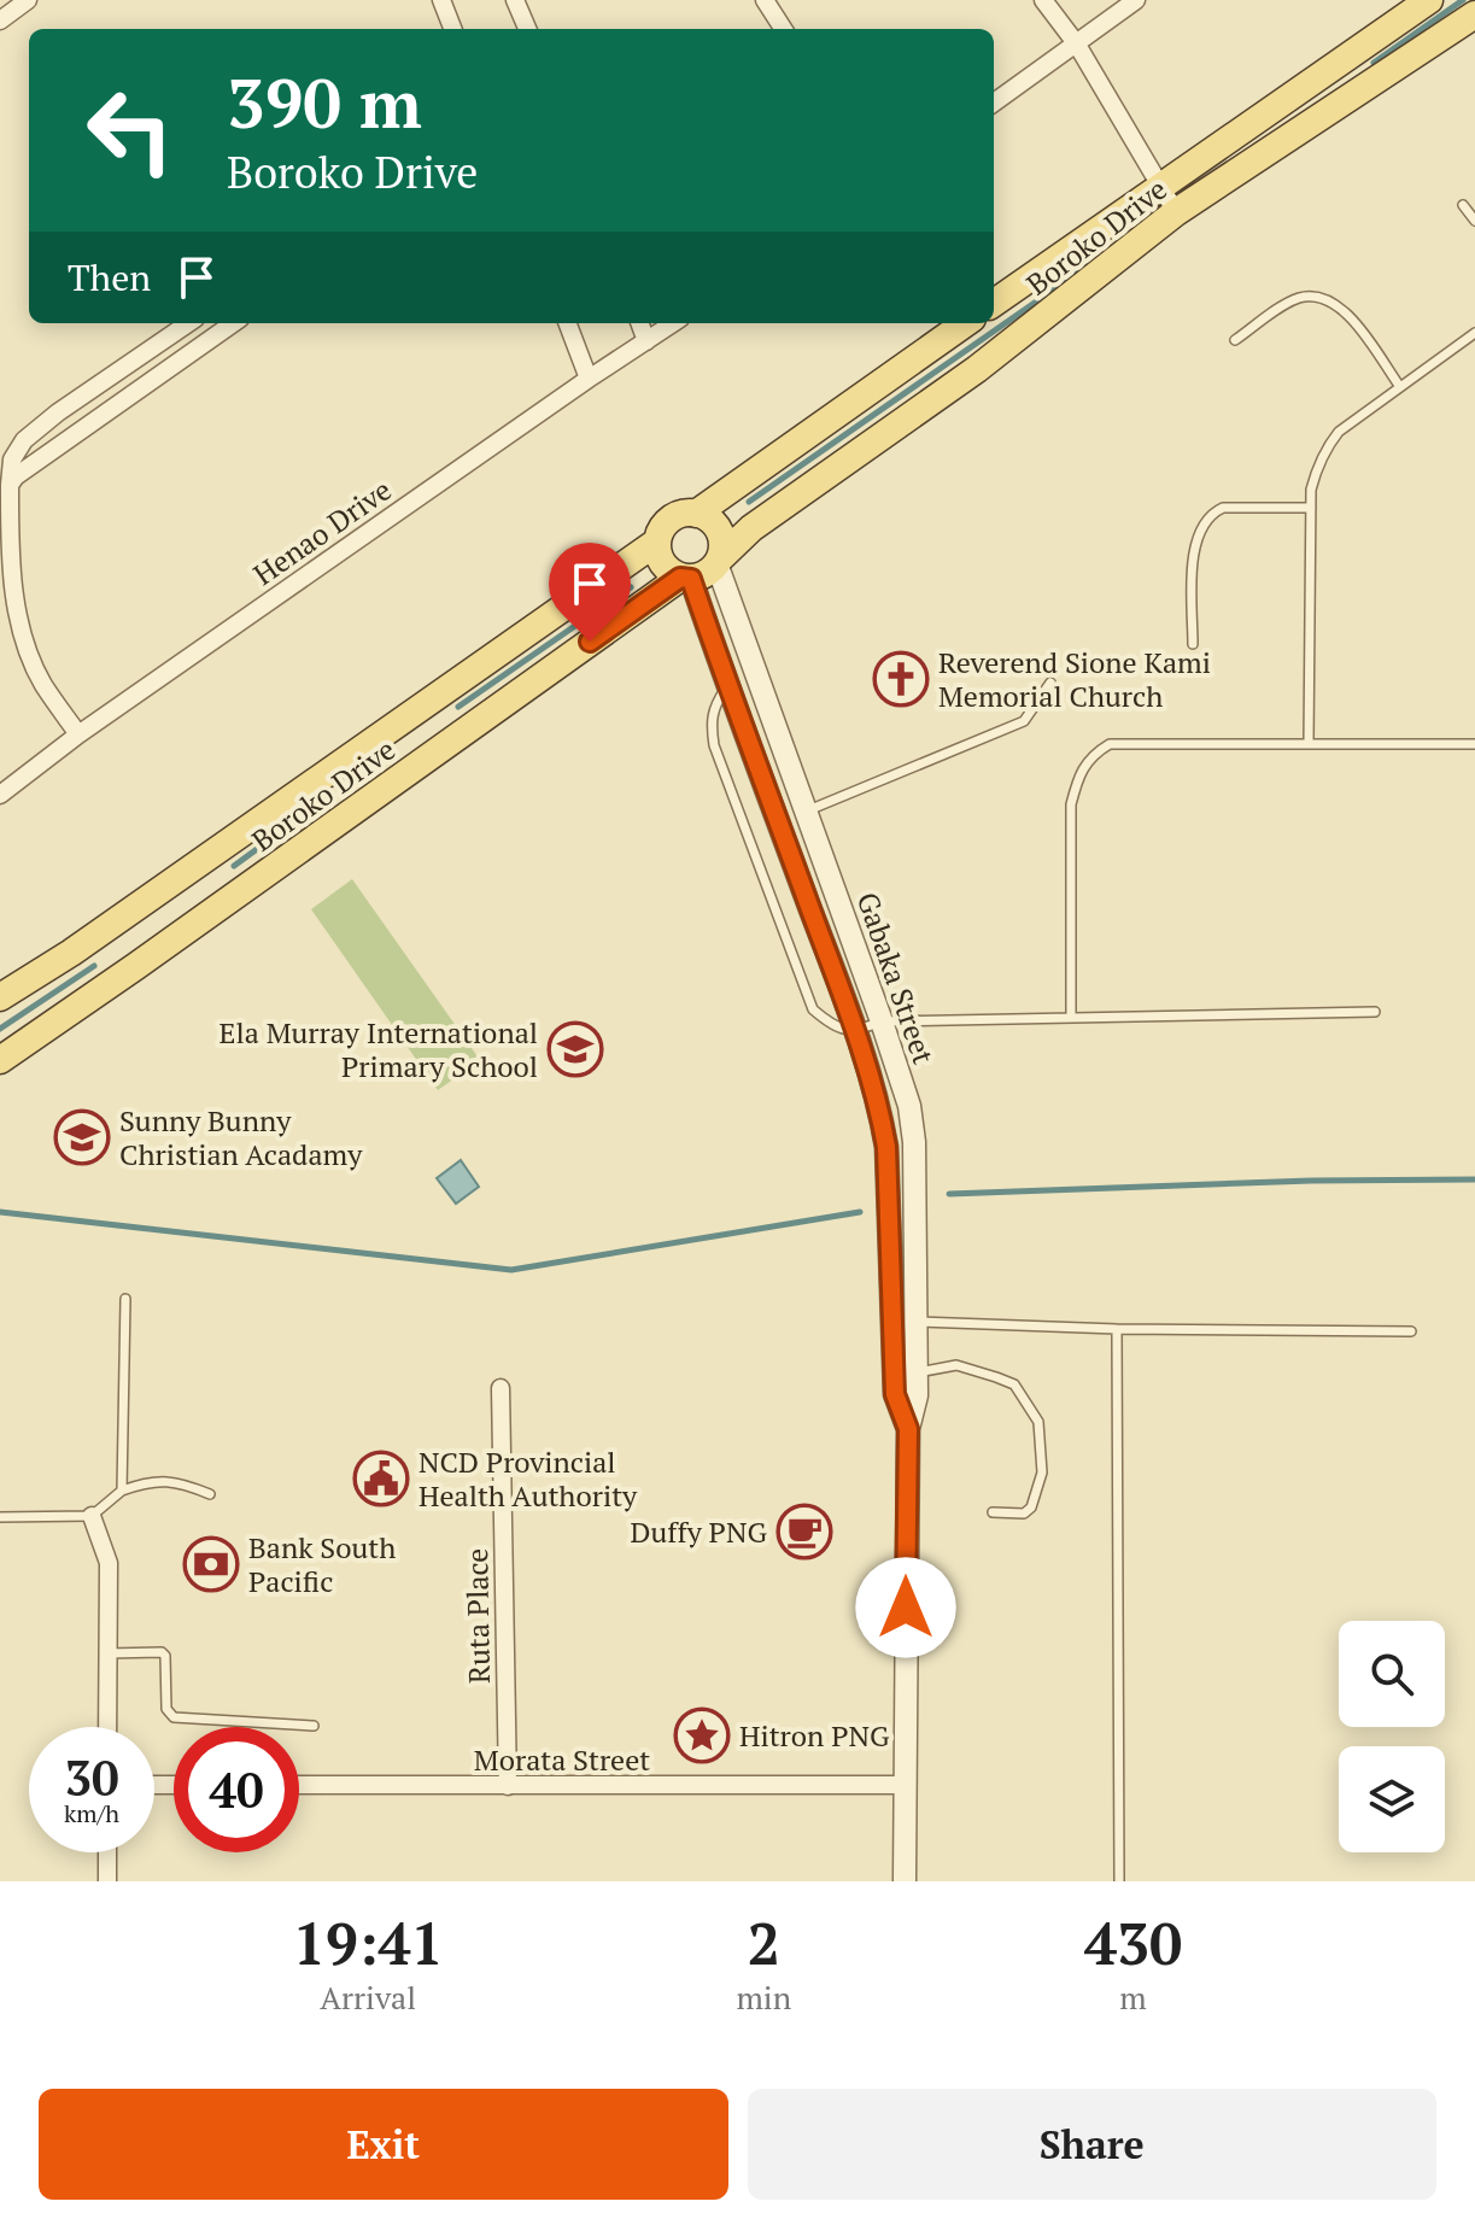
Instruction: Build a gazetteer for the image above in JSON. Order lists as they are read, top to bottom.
{
  "streets": {
    "main road": ["Boroko Drive"],
    "street": [
      "Henao Drive",
      "Gabaka Street",
      "Ruta Place",
      "Morata Street"
    ]
  },
  "crossings": [
    ["Boroko Drive", "Gabaka Street"],
    ["Gabaka Street", "Morata Street"],
    ["Ruta Place", "Morata Street"]
  ],
  "places": {
    "church": ["Reverend Sione Kami Memorial Church"],
    "school or university": ["Ela Murray International Primary School", "Sunny Bunny Christian Acadamy"],
    "public building": ["NCD Provincial Health Authority"],
    "cafe": ["Duffy PNG"],
    "bank": ["Bank South Pacific"],
    "place": ["Hitron PNG"]
  },
  "page": {
    "turn": ["390 m", "Boroko Drive"],
    "then": "Then",
    "speed": "30 km/h",
    "limit": "40",
    "eta": [
      "19:41",
      "Arrival",
      "2",
      "min",
      "430",
      "m"
    ],
    "buttons": ["Exit", "Share"]
  }
}
